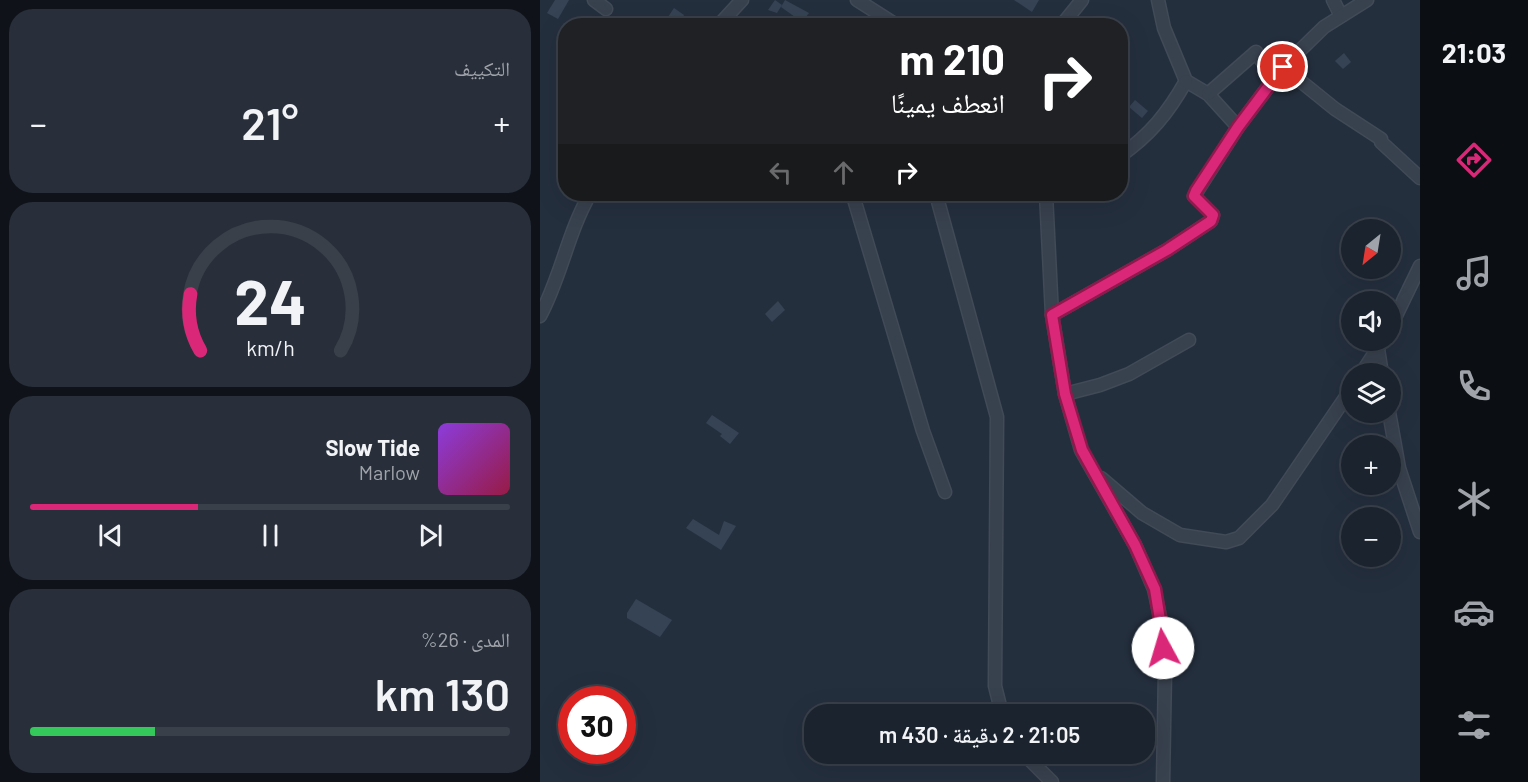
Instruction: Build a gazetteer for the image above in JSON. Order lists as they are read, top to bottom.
{
  "north": "bottom left",
  "page": {
    "tabs": "21:03",
    "tile": [
      "التكييف",
      ["المدى · 26%", "130 km"]
    ],
    "turn": ["210 m", "انعطف يمينًا"],
    "heat": ["−", "21°", "+"],
    "map_buttons": ["+", "−"],
    "song": ["Slow Tide", "Marlow"],
    "limit": "30",
    "trip": "21:05 · 2 دقيقة · 430 m",
    "gauge": ["24", "km/h"]
  }
}
